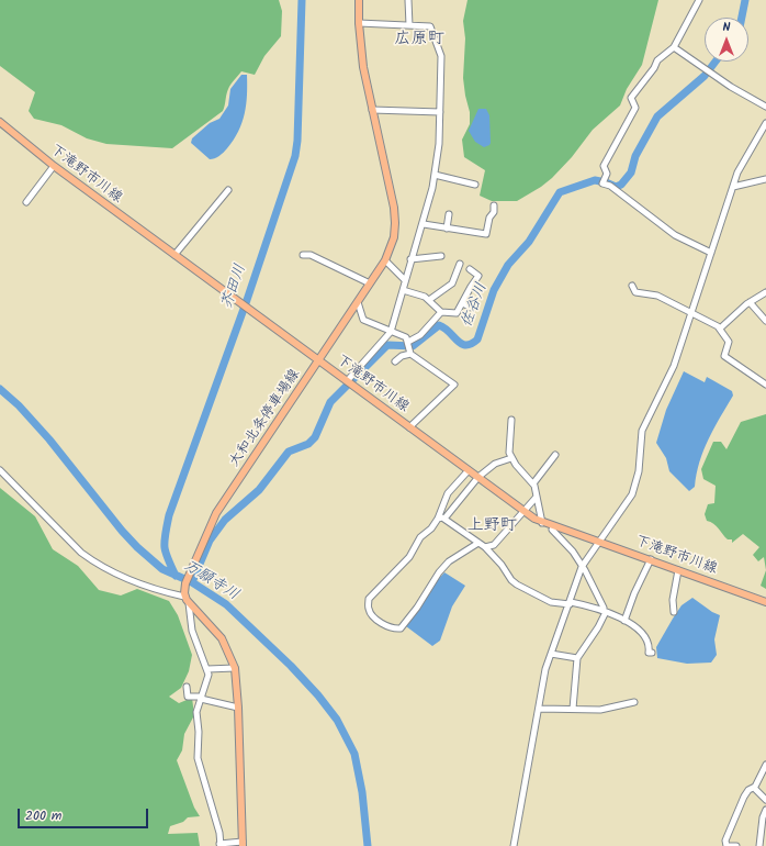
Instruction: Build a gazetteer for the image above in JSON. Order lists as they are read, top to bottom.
{
  "streets": {
    "main road": ["下滝野市川線", "大和北条停車場線"]
  },
  "crossings": [
    ["下滝野市川線", "大和北条停車場線"]
  ],
  "districts": ["広原町", "上野町"],
  "water": ["芥田川", "佐谷川", "万願寺川"],
  "scale_bar": "200 m",
  "north": "top"
}
